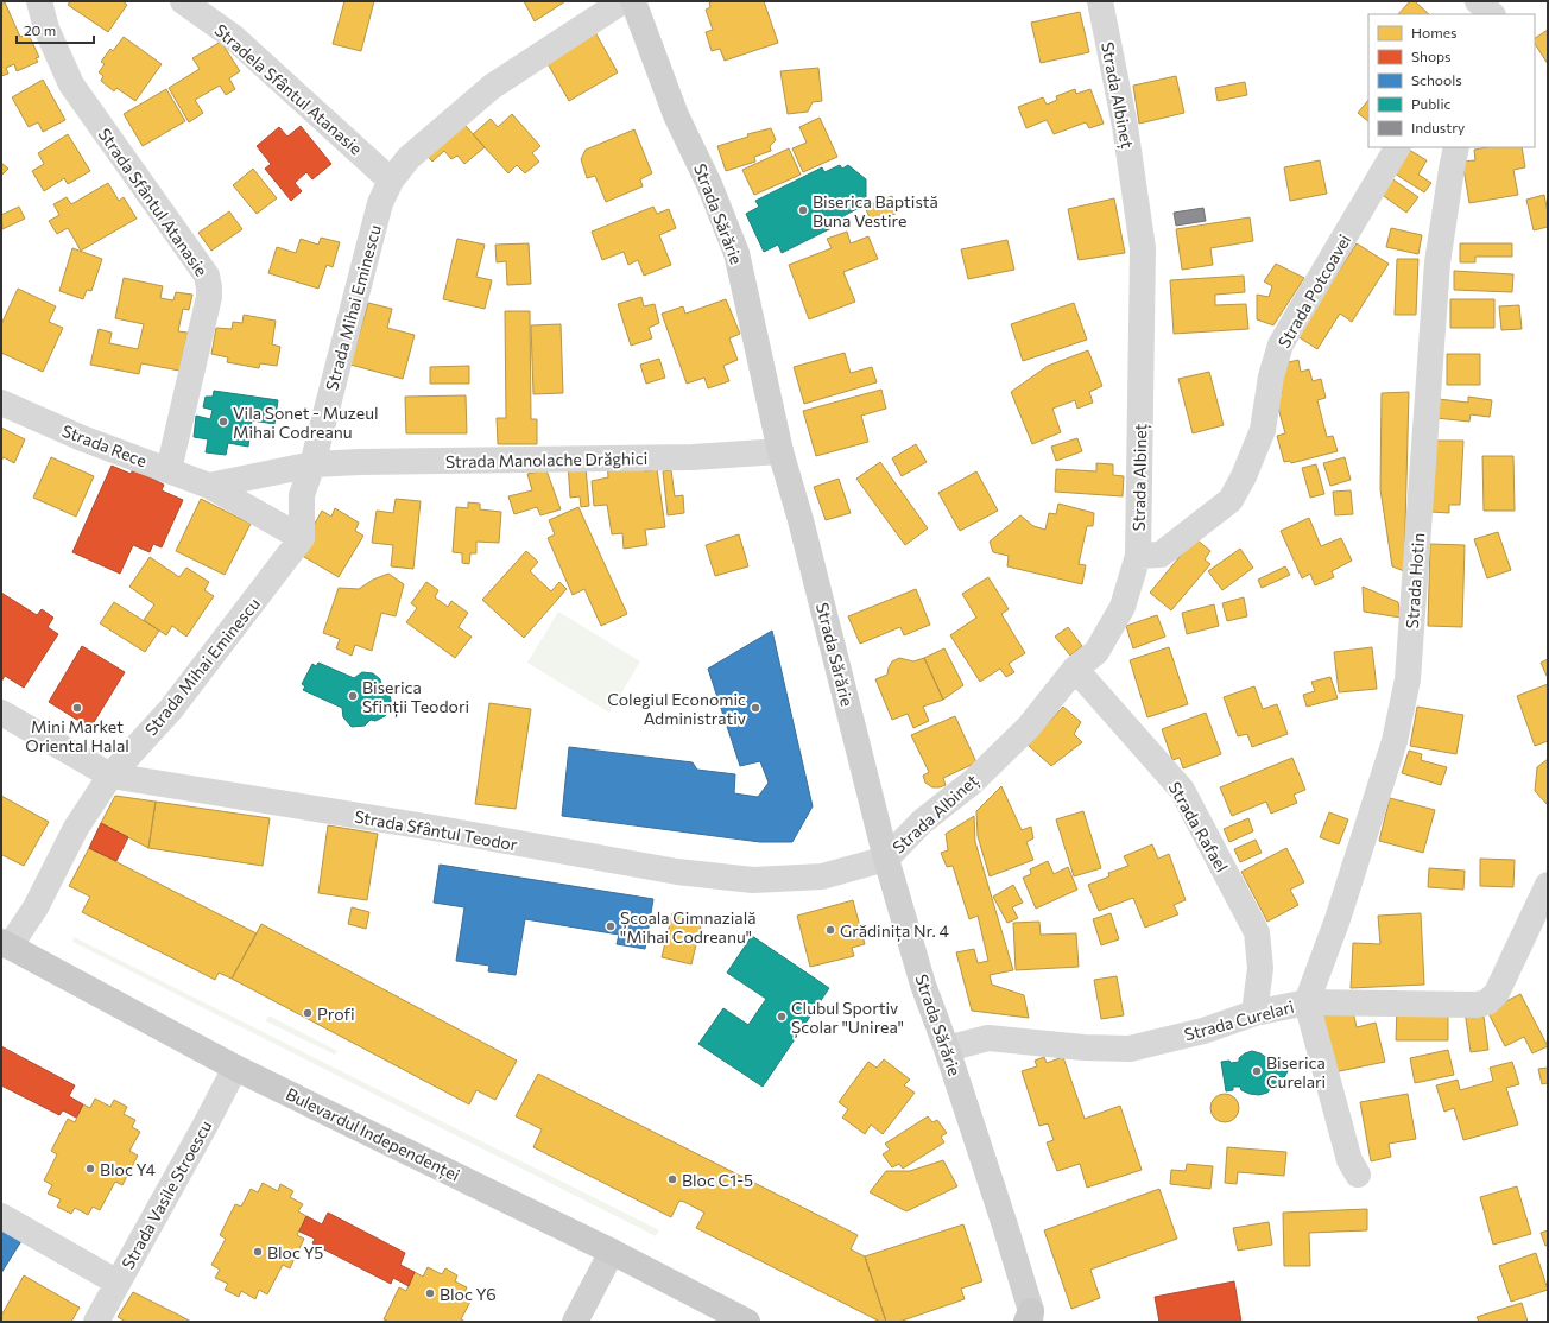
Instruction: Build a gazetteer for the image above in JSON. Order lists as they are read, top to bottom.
{
  "streets": {
    "main road": ["Bulevardul Independenței"],
    "street": [
      "Stradela Sfântul Atanasie",
      "Strada Albineț",
      "Strada Sfântul Atanasie",
      "Strada Sărărie",
      "Strada Potcoavei",
      "Strada Mihai Eminescu",
      "Strada Rece",
      "Strada Manolache Drăghici",
      "Strada Hotin",
      "Strada Rafael",
      "Strada Sfântul Teodor",
      "Strada Curelari",
      "Strada Vasile Stroescu"
    ]
  },
  "crossings": [
    ["Stradela Sfântul Atanasie", "Strada Mihai Eminescu"],
    ["Strada Albineț", "Strada Sărărie"],
    ["Strada Albineț", "Strada Potcoavei"],
    ["Strada Albineț", "Strada Rafael"],
    ["Strada Albineț", "Strada Sfântul Teodor"],
    ["Strada Sfântul Atanasie", "Strada Rece"],
    ["Strada Sărărie", "Strada Manolache Drăghici"],
    ["Strada Sărărie", "Strada Sfântul Teodor"],
    ["Strada Sărărie", "Strada Curelari"],
    ["Strada Mihai Eminescu", "Strada Rece"],
    ["Strada Mihai Eminescu", "Strada Manolache Drăghici"],
    ["Strada Mihai Eminescu", "Strada Sfântul Teodor"],
    ["Strada Mihai Eminescu", "Bulevardul Independenței"],
    ["Strada Hotin", "Strada Curelari"],
    ["Strada Rafael", "Strada Curelari"],
    ["Bulevardul Independenței", "Strada Vasile Stroescu"]
  ],
  "places": [
    "Biserica Baptistă Buna Vestire",
    "Vila Sonet - Muzeul Mihai Codreanu",
    "Biserica Sfinții Teodori",
    "Mini Market Oriental Halal",
    "Colegiul Economic Administrativ",
    "Școala Gimnazială \"Mihai Codreanu\"",
    "Grădinița Nr. 4",
    "Profi",
    "Clubul Sportiv Școlar \"Unirea\"",
    "Biserica Curelari",
    "Bloc Y4",
    "Bloc C1-5",
    "Bloc Y5",
    "Bloc Y6"
  ],
  "legend": [
    "Homes",
    "Shops",
    "Schools",
    "Public",
    "Industry"
  ],
  "scale_bar": "20 m"
}
